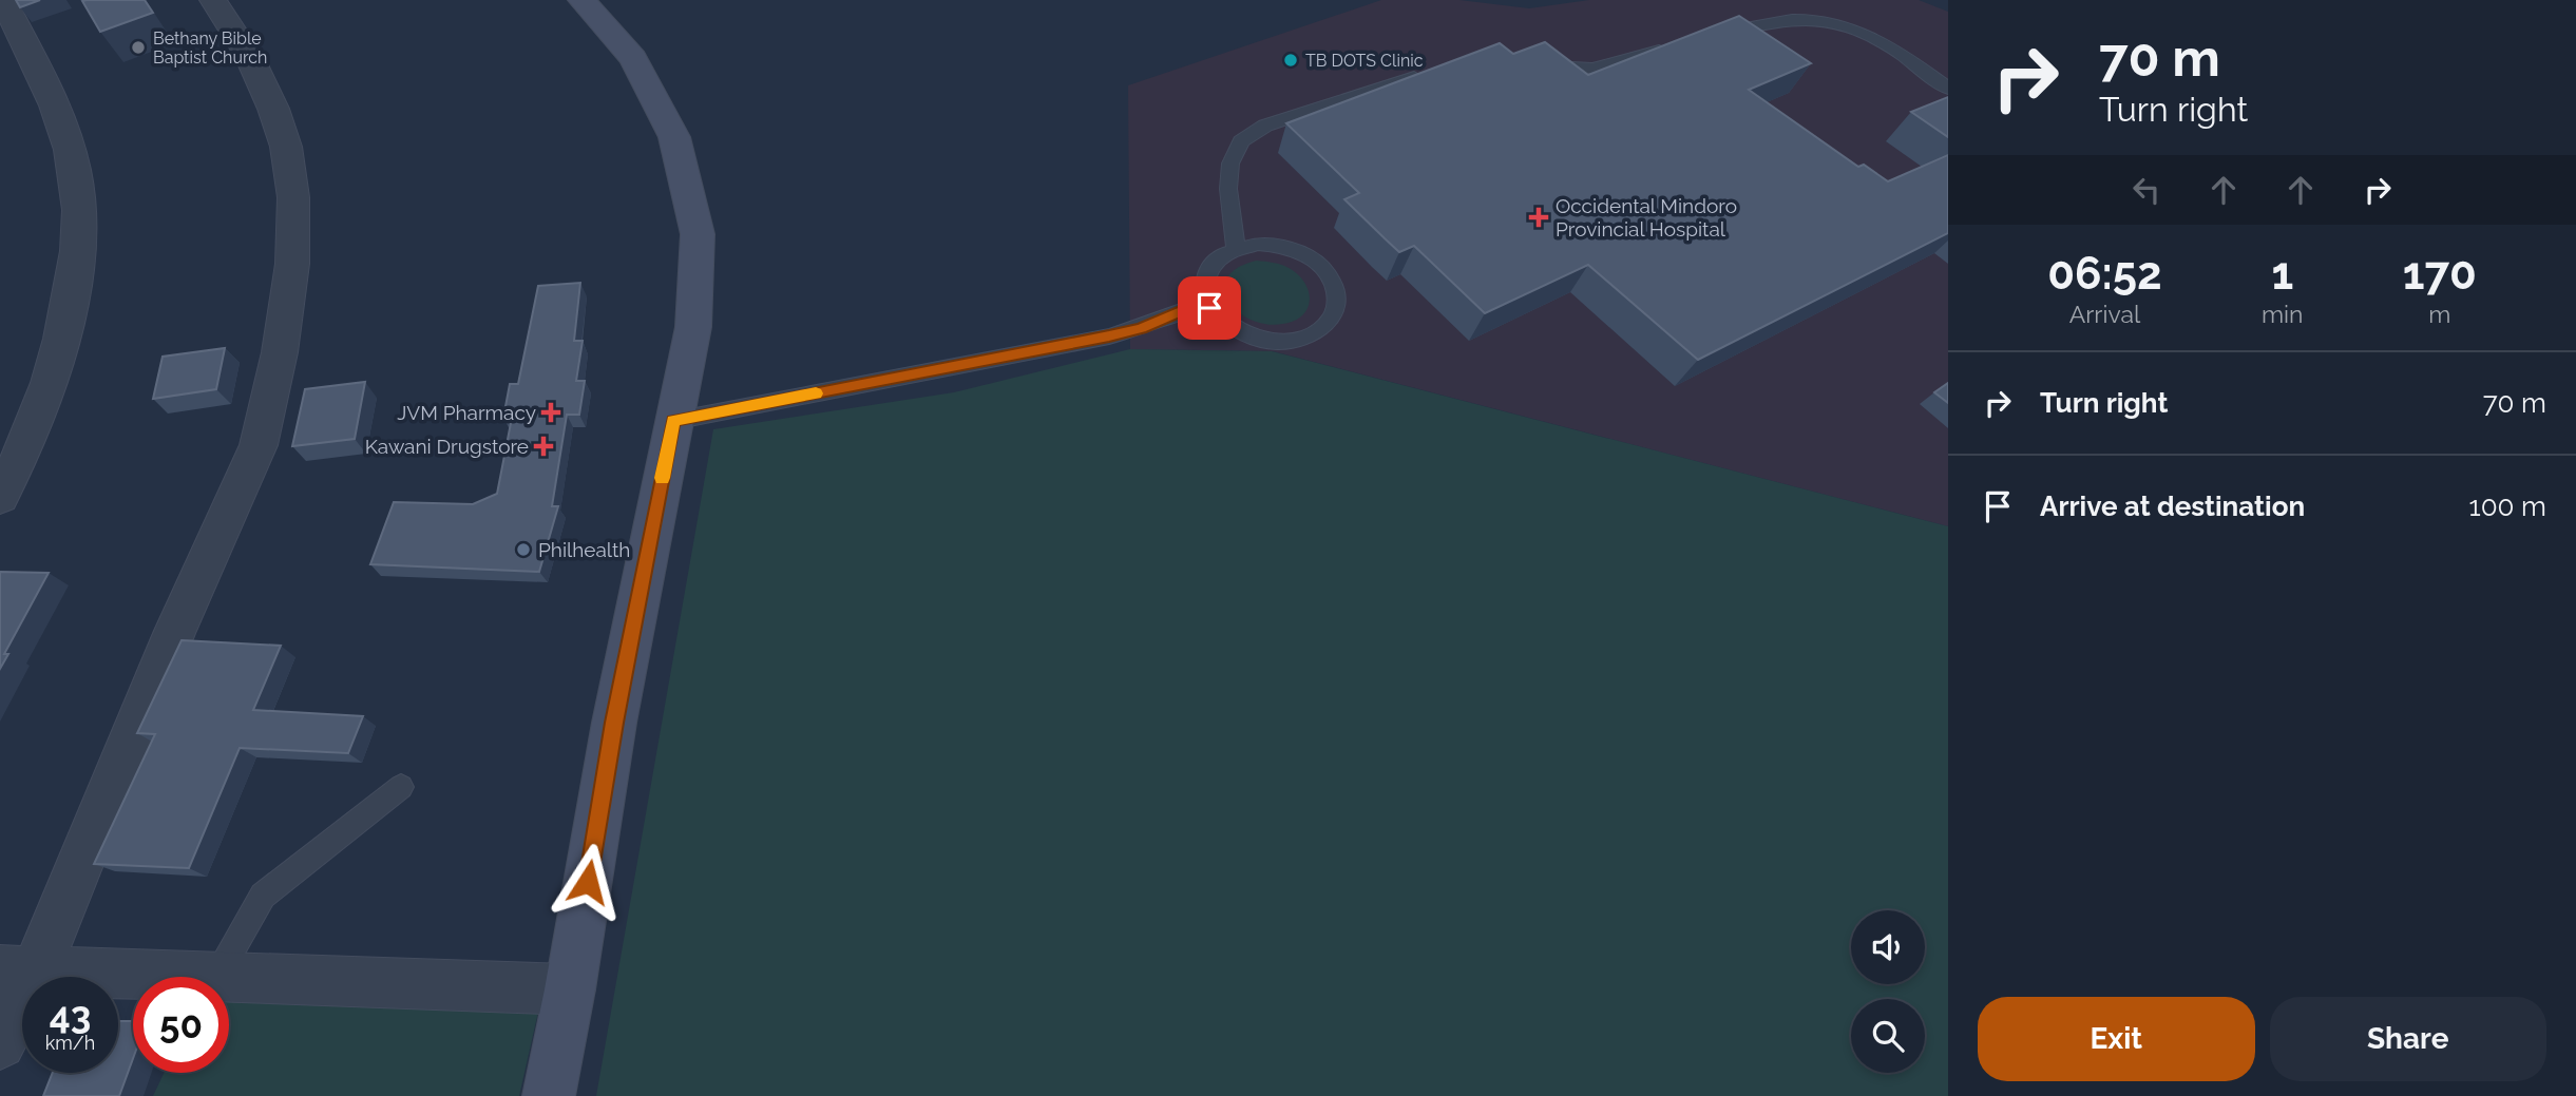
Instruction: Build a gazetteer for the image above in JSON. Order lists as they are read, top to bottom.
{
  "places": {
    "other": ["Bethany Bible Baptist Church", "TB DOTS Clinic", "Philhealth"],
    "health": ["Occidental Mindoro Provincial Hospital", "JVM Pharmacy", "Kawani Drugstore"]
  },
  "page": {
    "turn": ["70 m", "Turn right"],
    "eta": [
      "06:52",
      "Arrival",
      "1",
      "min",
      "170",
      "m"
    ],
    "list": [
      {
        "name": "Turn right",
        "value": "70 m"
      },
      {
        "name": "Arrive at destination",
        "value": "100 m"
      }
    ],
    "speed": "43 km/h",
    "limit": "50",
    "buttons": ["Exit", "Share"]
  }
}
